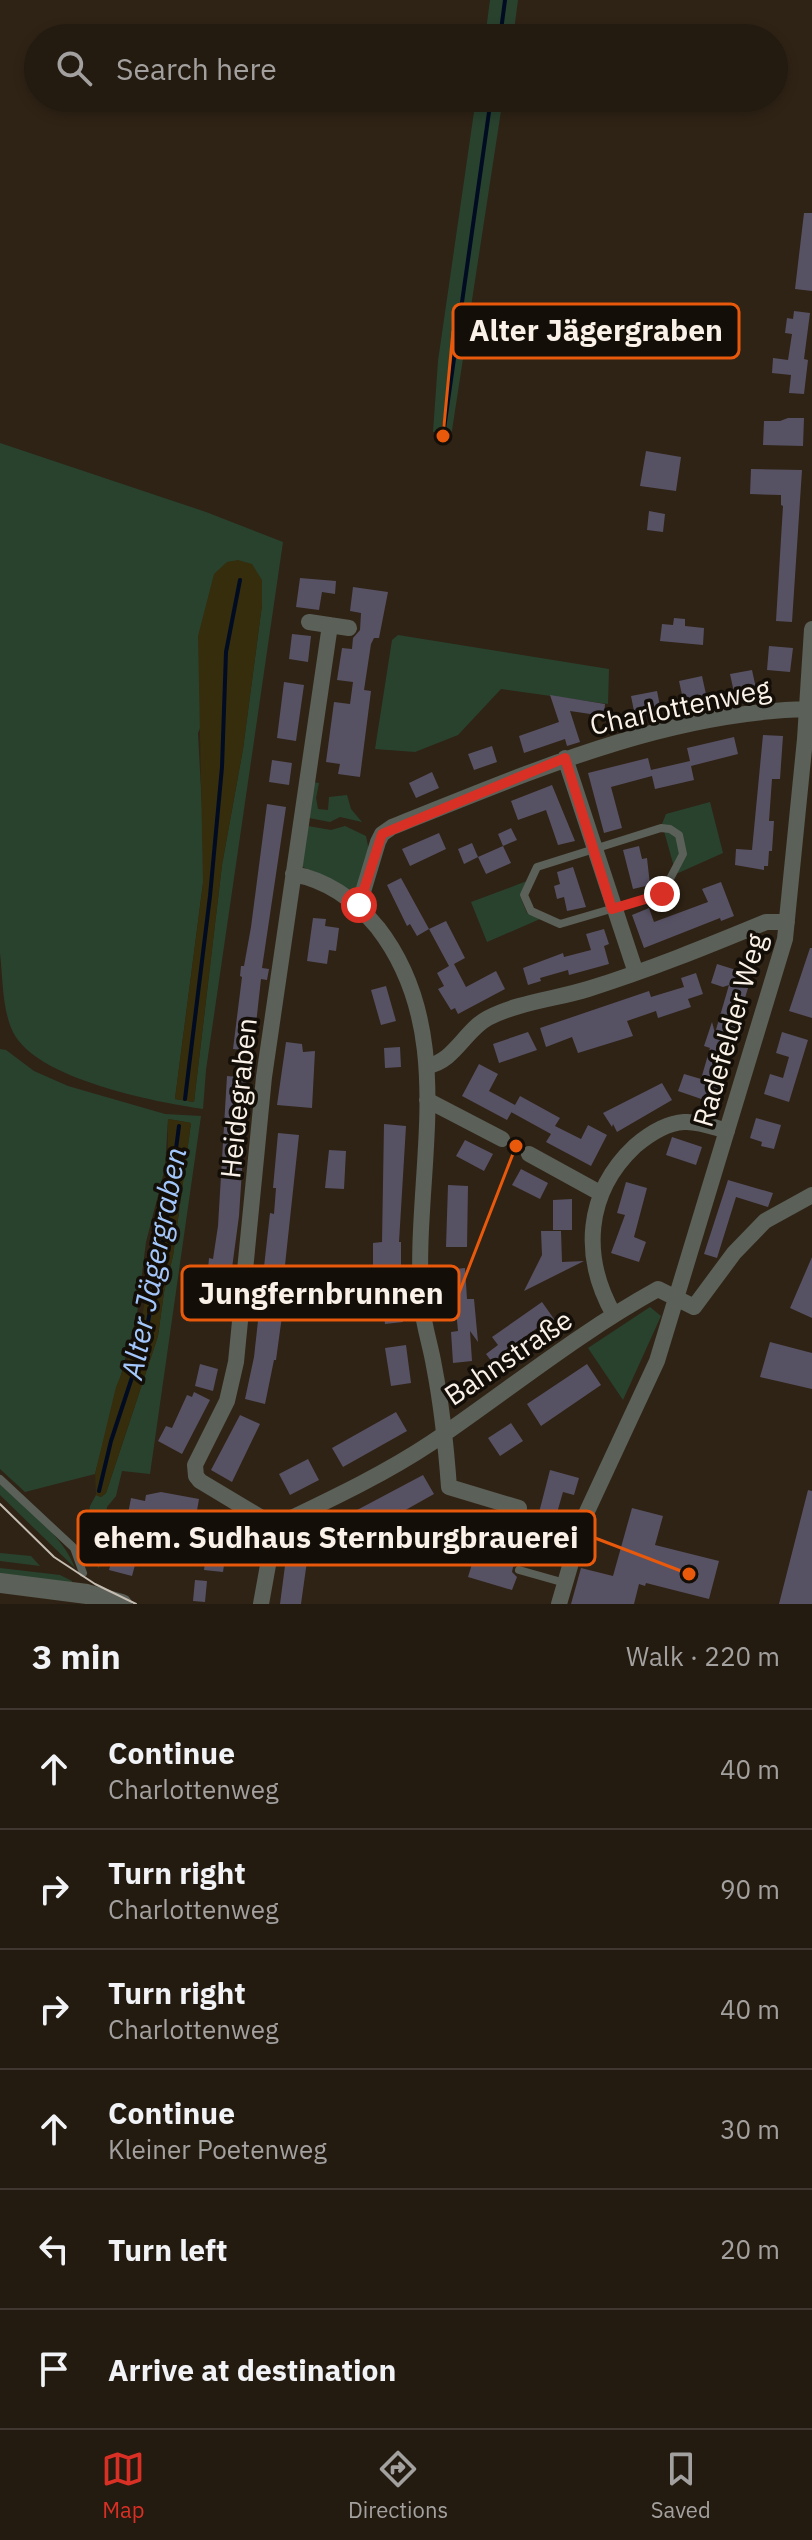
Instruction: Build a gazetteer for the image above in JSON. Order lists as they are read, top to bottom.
{
  "streets": {
    "street": [
      "Charlottenweg",
      "Radefelder Weg",
      "Heidegraben",
      "Bahnstraße"
    ]
  },
  "crossings": [
    ["Charlottenweg", "Radefelder Weg"],
    ["Radefelder Weg", "Bahnstraße"],
    ["Heidegraben", "Bahnstraße"]
  ],
  "water": ["Alter Jägergraben"],
  "places": ["Alter Jägergraben", "Jungfernbrunnen", "ehem. Sudhaus Sternburgbrauerei"],
  "page": {
    "search": "Search here",
    "heading": ["3 min", "Walk · 220 m"],
    "list": [
      ["Continue", "Charlottenweg", "40 m"],
      ["Turn right", "Charlottenweg", "90 m"],
      ["Turn right", "Charlottenweg", "40 m"],
      ["Continue", "Kleiner Poetenweg", "30 m"],
      ["Turn left", "20 m"],
      "Arrive at destination"
    ],
    "nav": ["Map", "Directions", "Saved"]
  }
}
